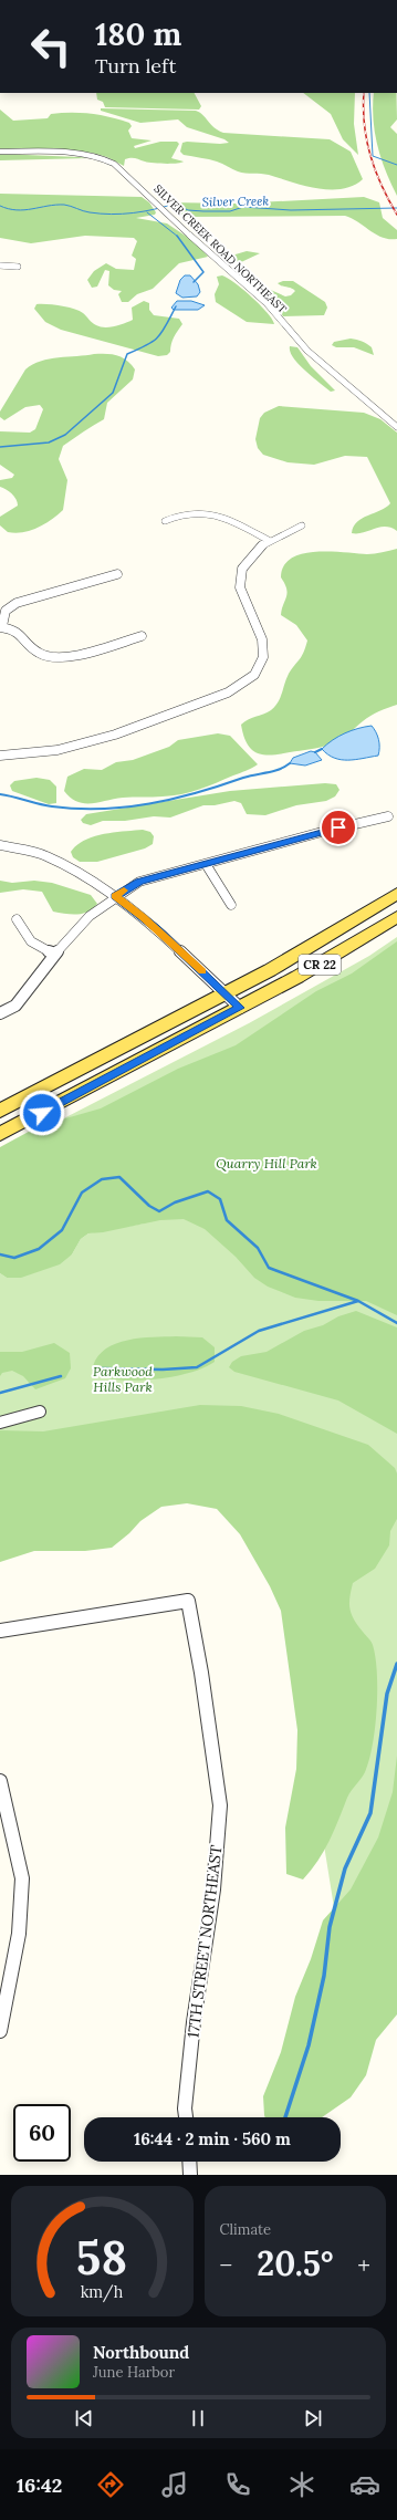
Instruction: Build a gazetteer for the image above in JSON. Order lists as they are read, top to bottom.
{
  "streets": {
    "main road": ["CR 22"],
    "street": ["SILVER CREEK ROAD NORTHEAST", "17TH STREET NORTHEAST"]
  },
  "water": ["Silver Creek"],
  "parks": ["Quarry Hill Park", "Parkwood Hills Park"],
  "page": {
    "turn": ["180 m", "Turn left"],
    "limit": "60",
    "trip": "16:44 · 2 min · 560 m",
    "tile": "Climate",
    "heat": ["−", "20.5°", "+"],
    "song": ["Northbound", "June Harbor"],
    "tabs": "16:42",
    "gauge": ["58", "km/h"]
  }
}
